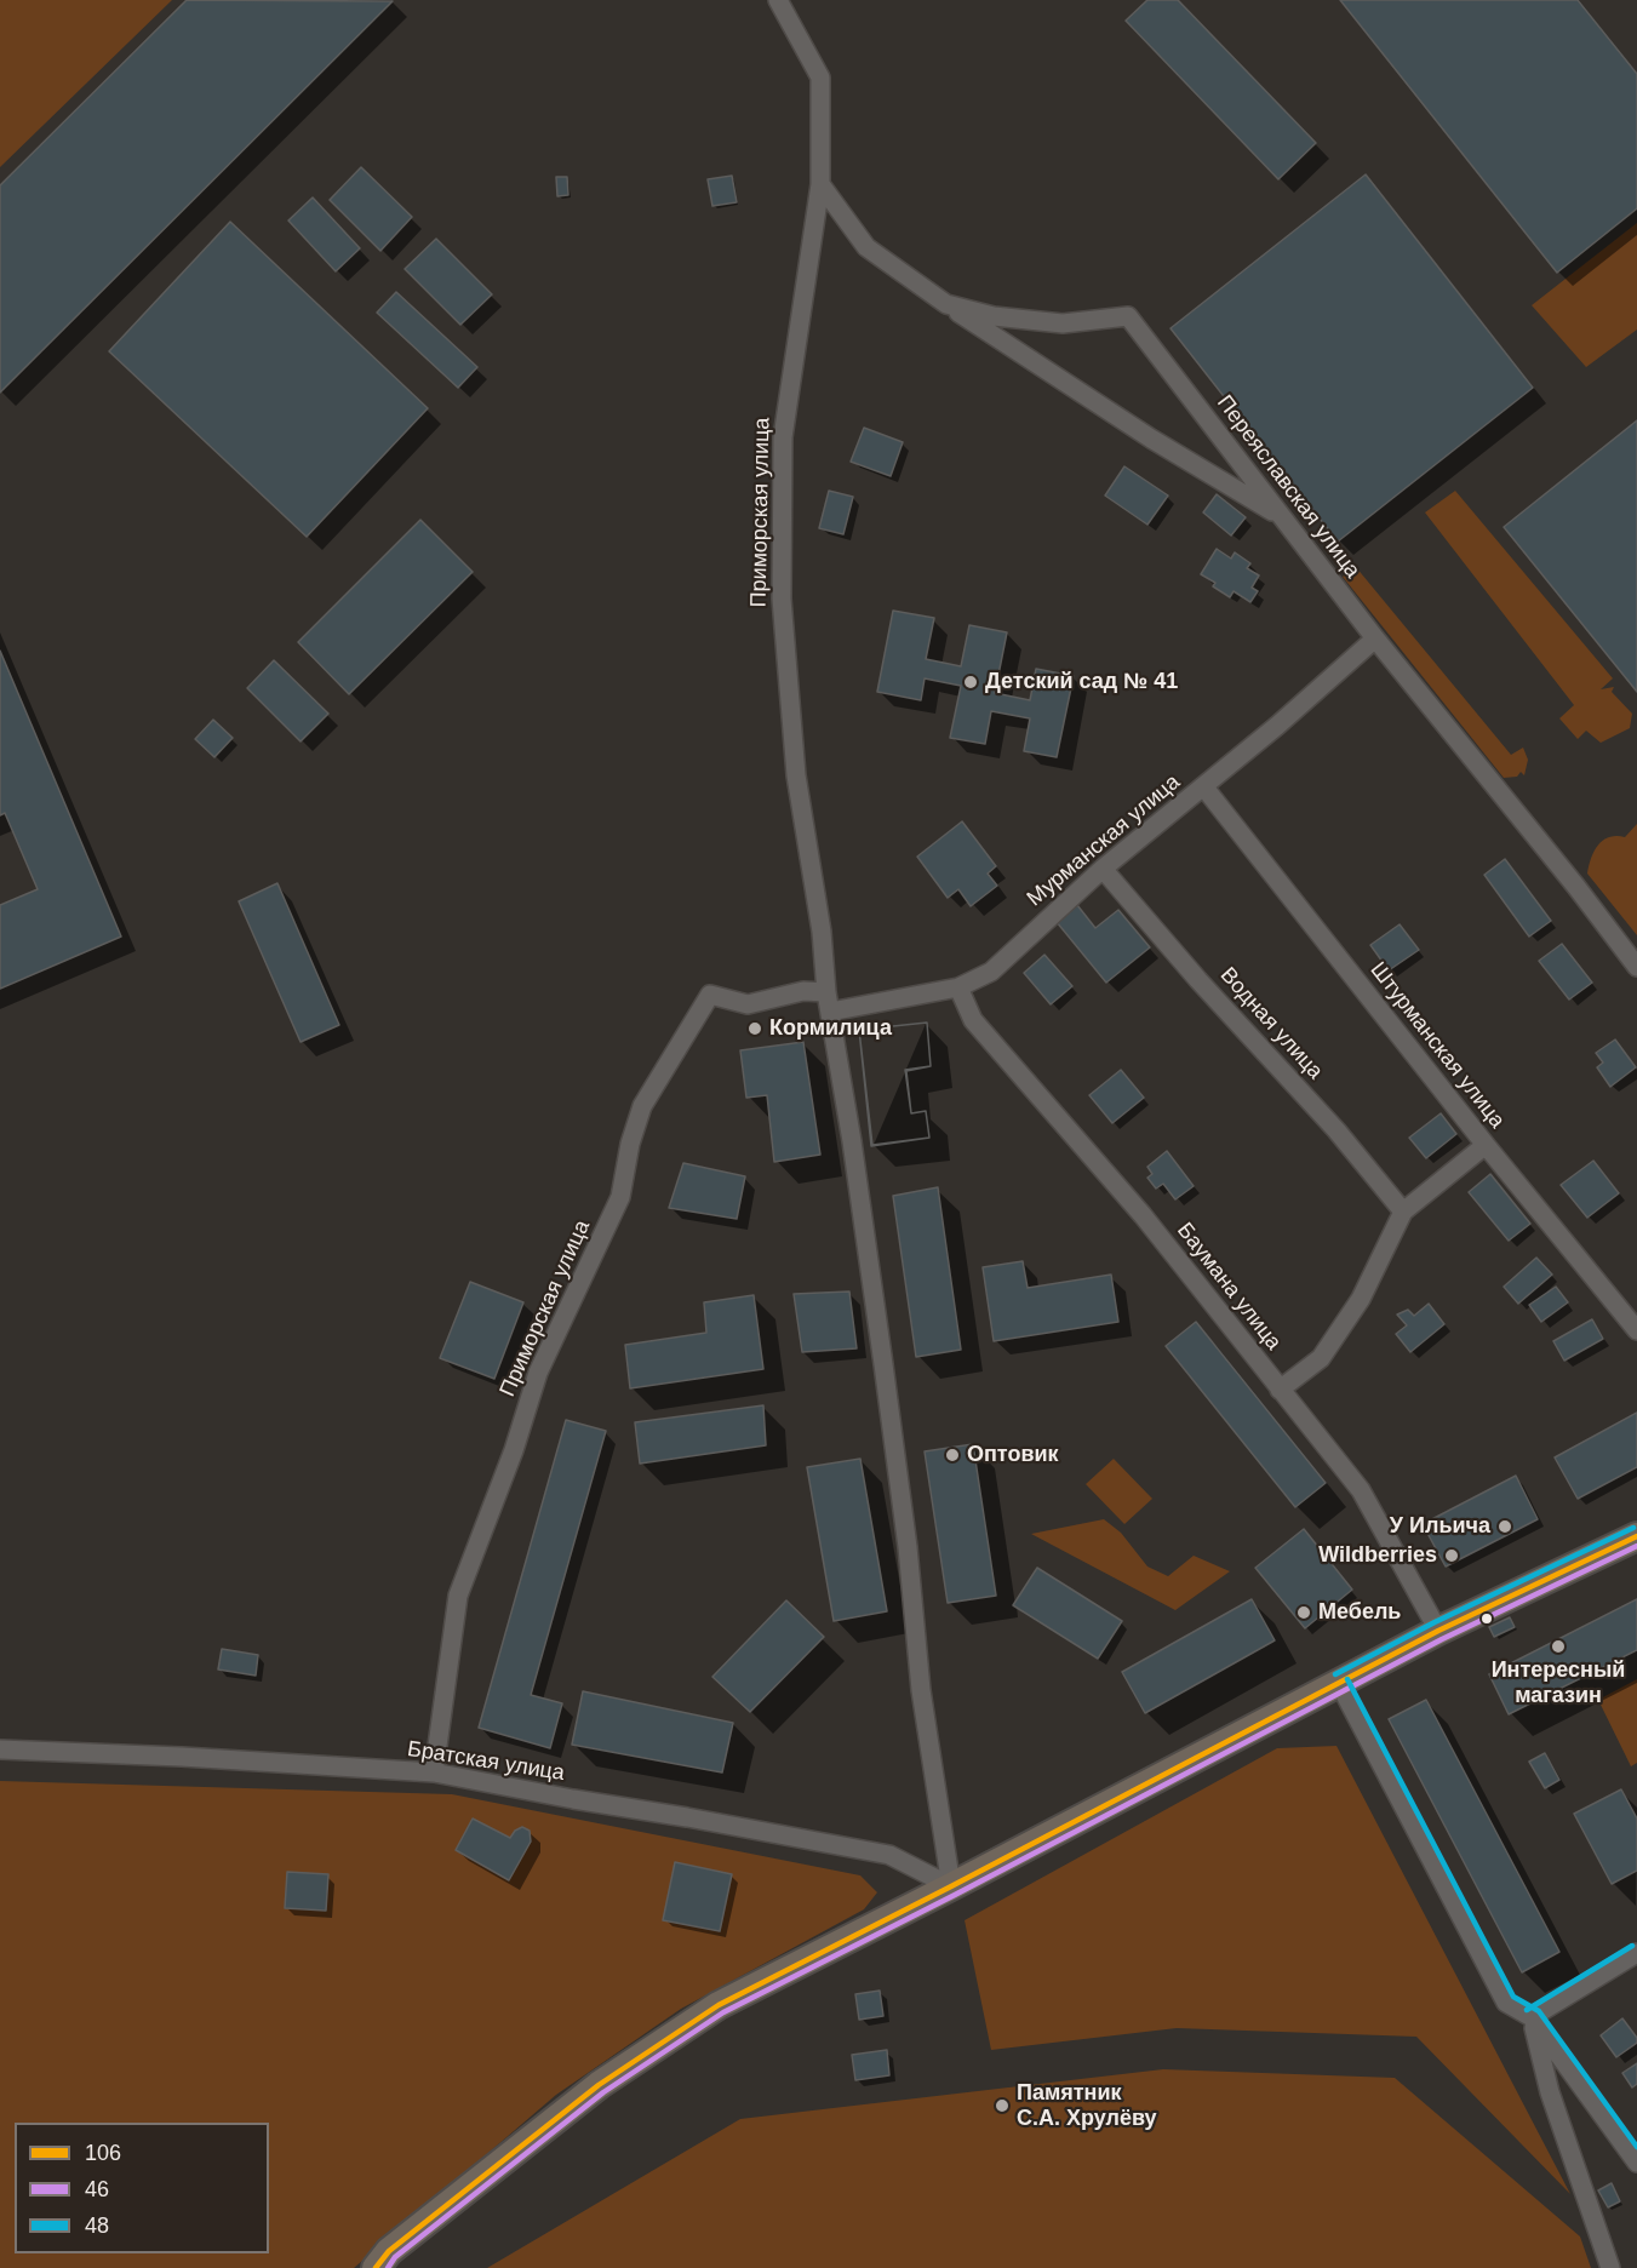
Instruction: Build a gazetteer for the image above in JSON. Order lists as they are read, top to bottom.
{
  "streets": {
    "street": [
      "Переяславская улица",
      "Приморская улица",
      "Мурманская улица",
      "Водная улица",
      "Штурманская улица",
      "Баумана улица",
      "Братская улица"
    ]
  },
  "crossings": [
    ["Переяславская улица", "Приморская улица"],
    ["Переяславская улица", "Мурманская улица"],
    ["Приморская улица", "Мурманская улица"],
    ["Приморская улица", "Братская улица"],
    ["Мурманская улица", "Водная улица"],
    ["Мурманская улица", "Штурманская улица"],
    ["Мурманская улица", "Баумана улица"]
  ],
  "places": [
    "Детский сад № 41",
    "Кормилица",
    "Оптовик",
    "У Ильича",
    "Wildberries",
    "Мебель",
    "Интересный магазин",
    "Памятник С.А. Хрулёву"
  ],
  "lines": ["transit line 48", "transit line 106", "transit line 46"],
  "legend": ["106", "46", "48"]
}
